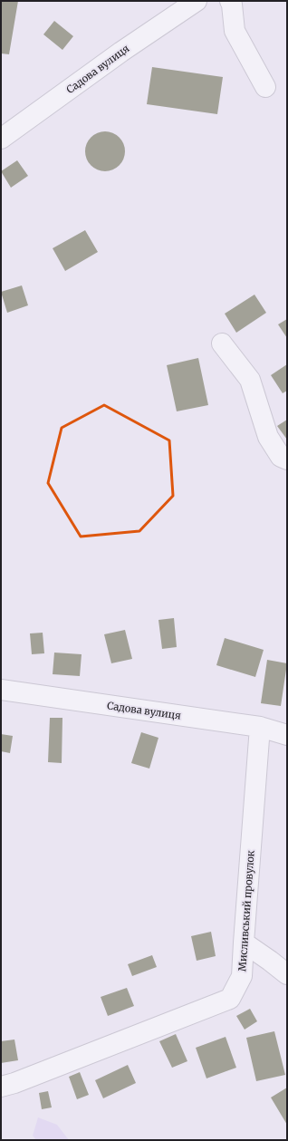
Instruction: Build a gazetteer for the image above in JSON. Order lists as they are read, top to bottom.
{
  "streets": {
    "street": ["Садова вулиця", "Мисливський провулок"]
  },
  "crossings": [
    ["Садова вулиця", "Мисливський провулок"]
  ]
}
